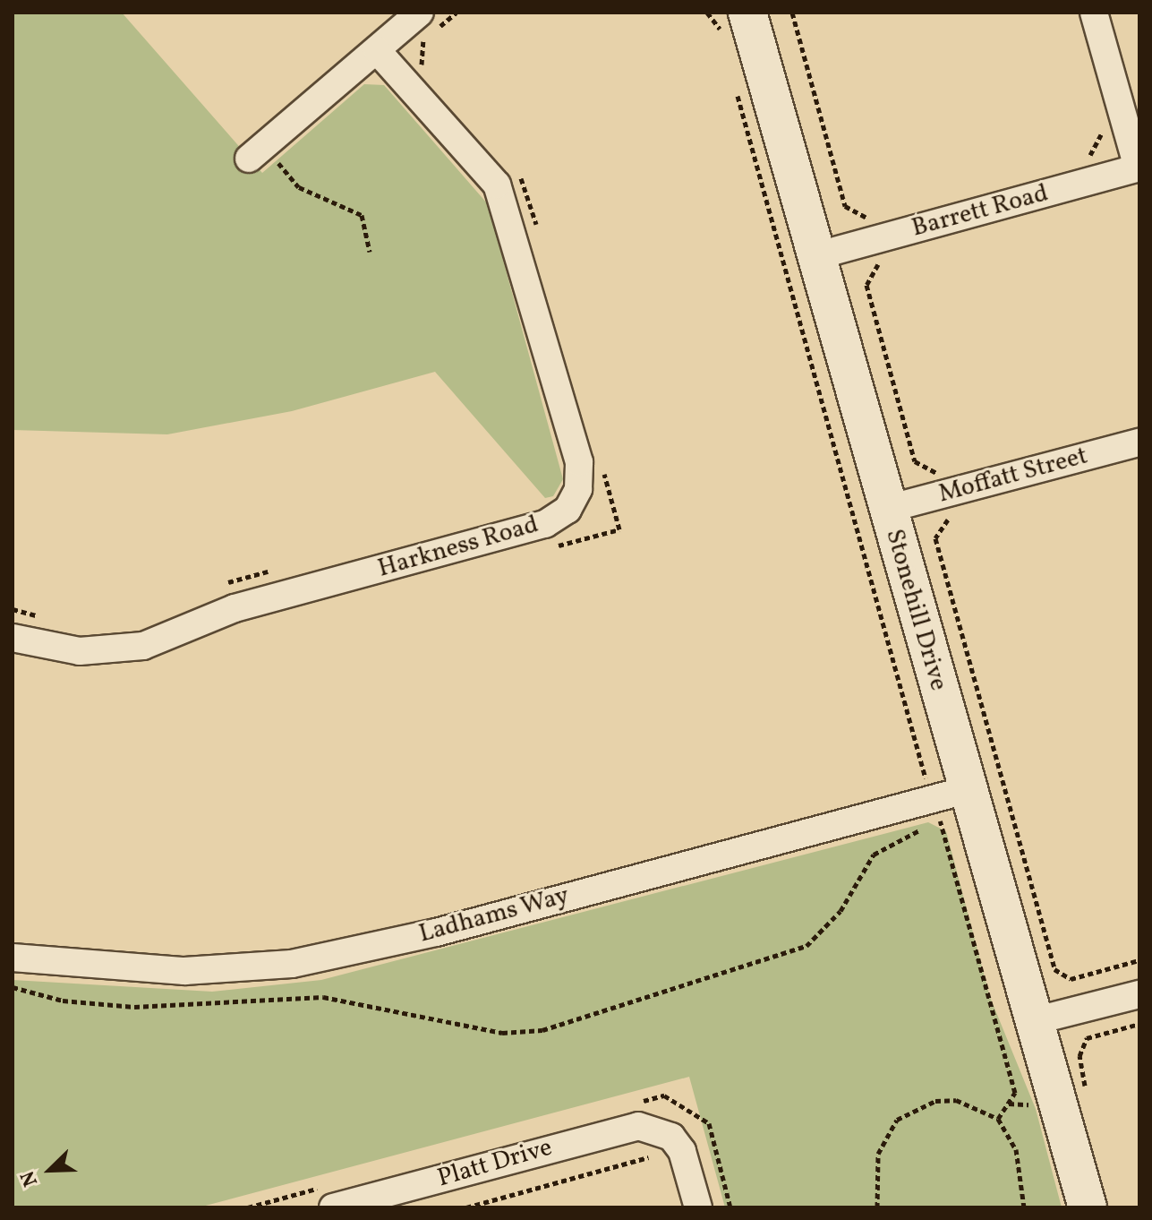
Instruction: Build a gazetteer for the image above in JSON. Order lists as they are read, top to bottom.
{
  "streets": {
    "street": [
      "Barrett Road",
      "Moffatt Street",
      "Harkness Road",
      "Stonehill Drive",
      "Ladhams Way",
      "Platt Drive"
    ]
  },
  "crossings": [
    ["Barrett Road", "Stonehill Drive"],
    ["Moffatt Street", "Stonehill Drive"],
    ["Stonehill Drive", "Ladhams Way"]
  ],
  "north": "bottom left"
}
